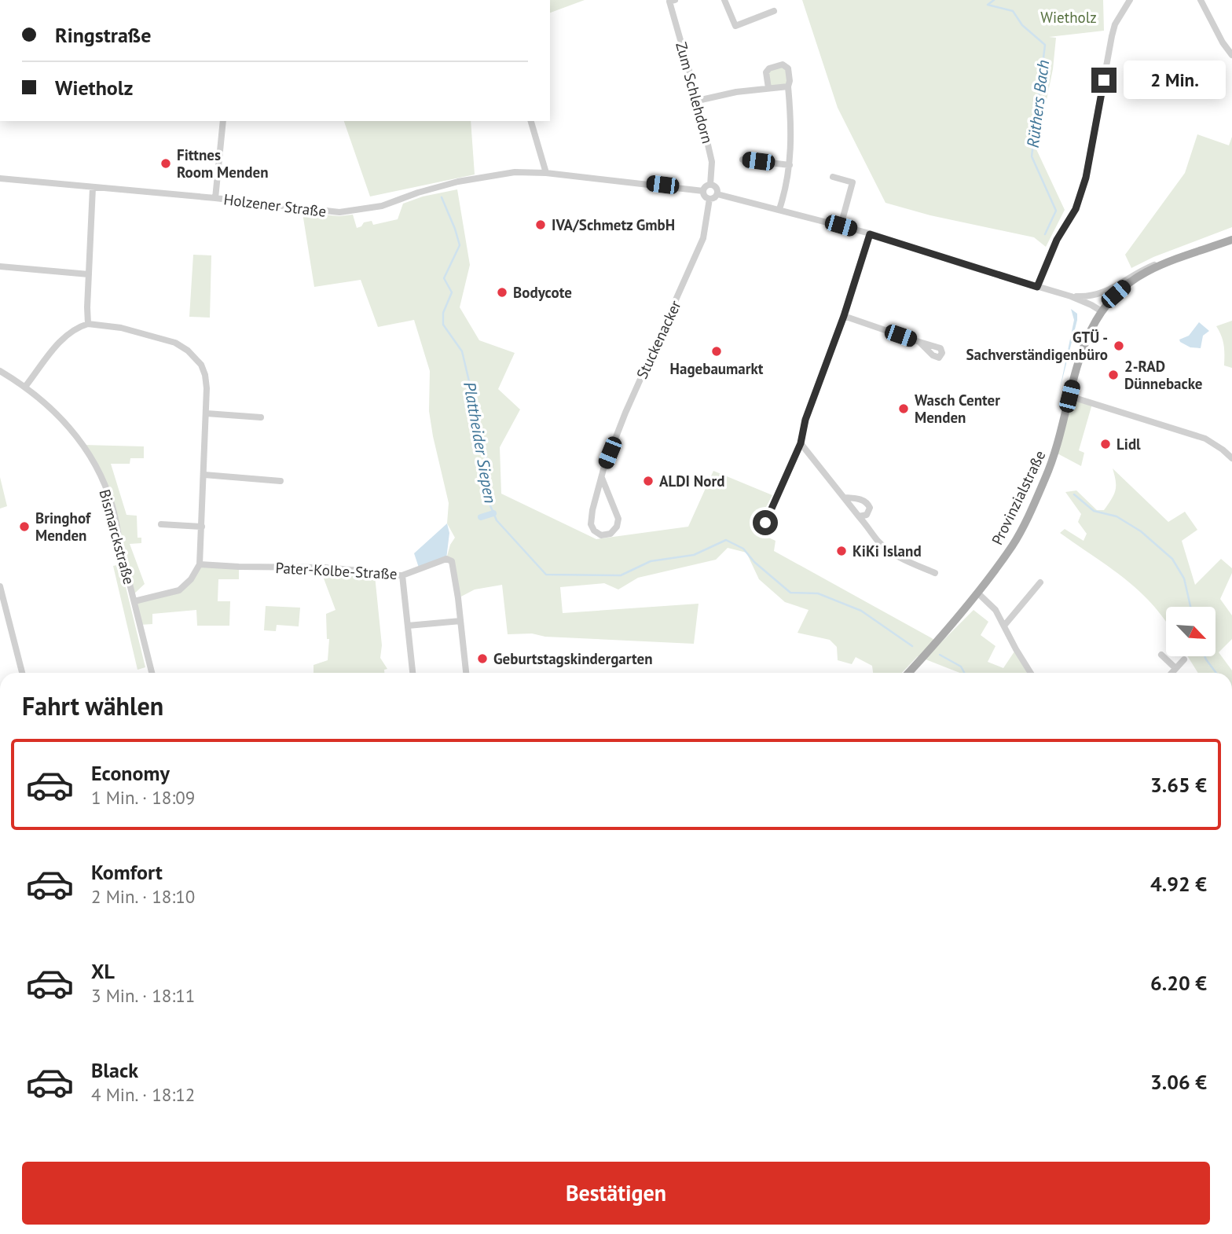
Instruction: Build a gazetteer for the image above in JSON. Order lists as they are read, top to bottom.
{
  "streets": {
    "main road": ["Provinzialstraße"],
    "street": [
      "Zum Schlehdorn",
      "Holzener Straße",
      "Stuckenacker",
      "Bismarckstraße",
      "Pater-Kolbe-Straße"
    ]
  },
  "crossings": [
    ["Zum Schlehdorn", "Holzener Straße"],
    ["Zum Schlehdorn", "Stuckenacker"],
    ["Holzener Straße", "Stuckenacker"]
  ],
  "water": ["Rüthers Bach", "Plattheider Siepen"],
  "parks": ["Wietholz"],
  "places": [
    "Fittnes Room Menden",
    "IVA/Schmetz GmbH",
    "Bodycote",
    "GTÜ - Sachverständigenbüro",
    "Hagebaumarkt",
    "2-RAD Dünnebacke",
    "Wasch Center Menden",
    "Lidl",
    "ALDI Nord",
    "Bringhof Menden",
    "KiKi Island",
    "Geburtstagskindergarten"
  ],
  "north": "bottom right",
  "page": {
    "banner": ["Ringstraße", "Wietholz"],
    "bubble": "2 Min.",
    "heading": "Fahrt wählen",
    "list": [
      {
        "name": "Economy",
        "note": "1 Min. · 18:09",
        "value": "3.65 €"
      },
      {
        "name": "Komfort",
        "note": "2 Min. · 18:10",
        "value": "4.92 €"
      },
      {
        "name": "XL",
        "note": "3 Min. · 18:11",
        "value": "6.20 €"
      },
      {
        "name": "Black",
        "note": "4 Min. · 18:12",
        "value": "3.06 €"
      }
    ],
    "buttons": "Bestätigen"
  }
}
